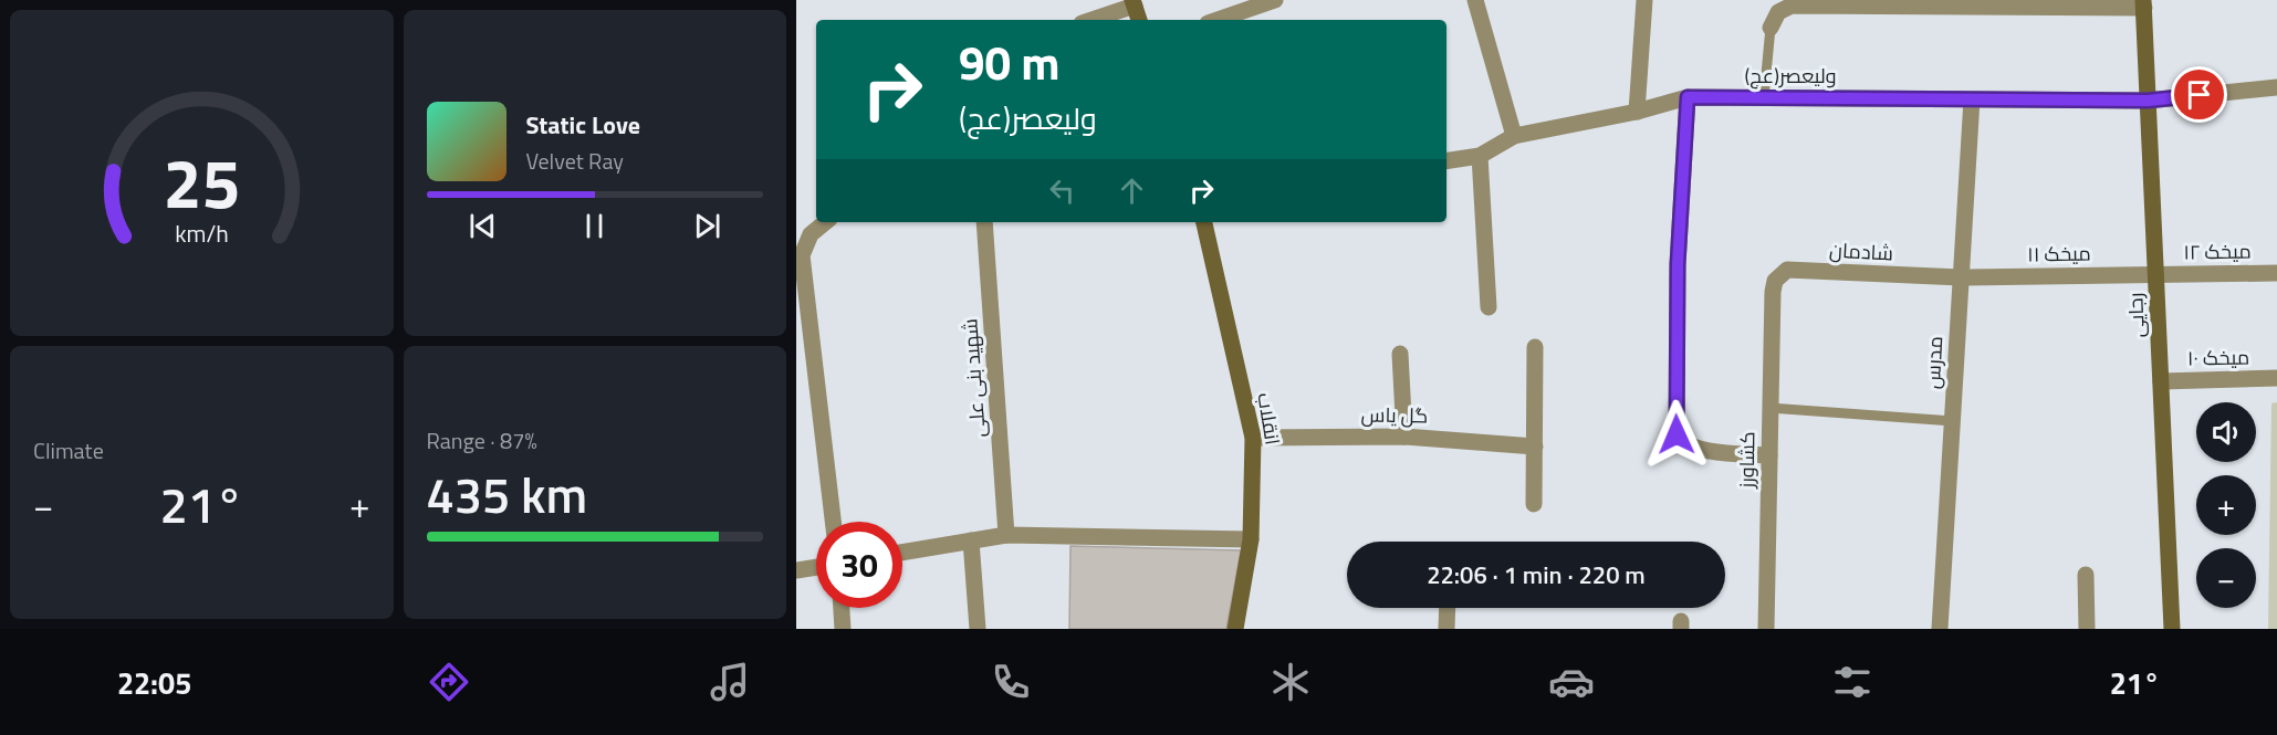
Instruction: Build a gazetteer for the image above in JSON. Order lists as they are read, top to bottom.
{
  "streets": {
    "street": [
      "ولیعصر(عج)",
      "شادمان",
      "میخک ۱۲",
      "میخک ۱۱",
      "رجایی",
      "میخک ۱۰",
      "مدرس",
      "شهید بنی علی",
      "گل یاس",
      "انقلاب",
      "کشاورز"
    ]
  },
  "crossings": [
    ["ولیعصر(عج)", "رجایی"],
    ["ولیعصر(عج)", "مدرس"],
    ["شادمان", "میخک ۱۱"],
    ["شادمان", "مدرس"],
    ["شادمان", "کشاورز"],
    ["میخک ۱۲", "میخک ۱۱"],
    ["میخک ۱۲", "رجایی"],
    ["میخک ۱۱", "رجایی"],
    ["میخک ۱۱", "مدرس"],
    ["رجایی", "میخک ۱۰"],
    ["گل یاس", "انقلاب"]
  ],
  "page": {
    "turn": ["90 m", "ولیعصر(عج)"],
    "song": ["Static Love", "Velvet Ray"],
    "tile": [
      "Climate",
      ["Range · 87%", "435 km"]
    ],
    "map_buttons": ["+", "−"],
    "heat": ["−", "21°", "+"],
    "limit": "30",
    "trip": "22:06 · 1 min · 220 m",
    "tabs": ["22:05", "21°"],
    "gauge": ["25", "km/h"]
  }
}
